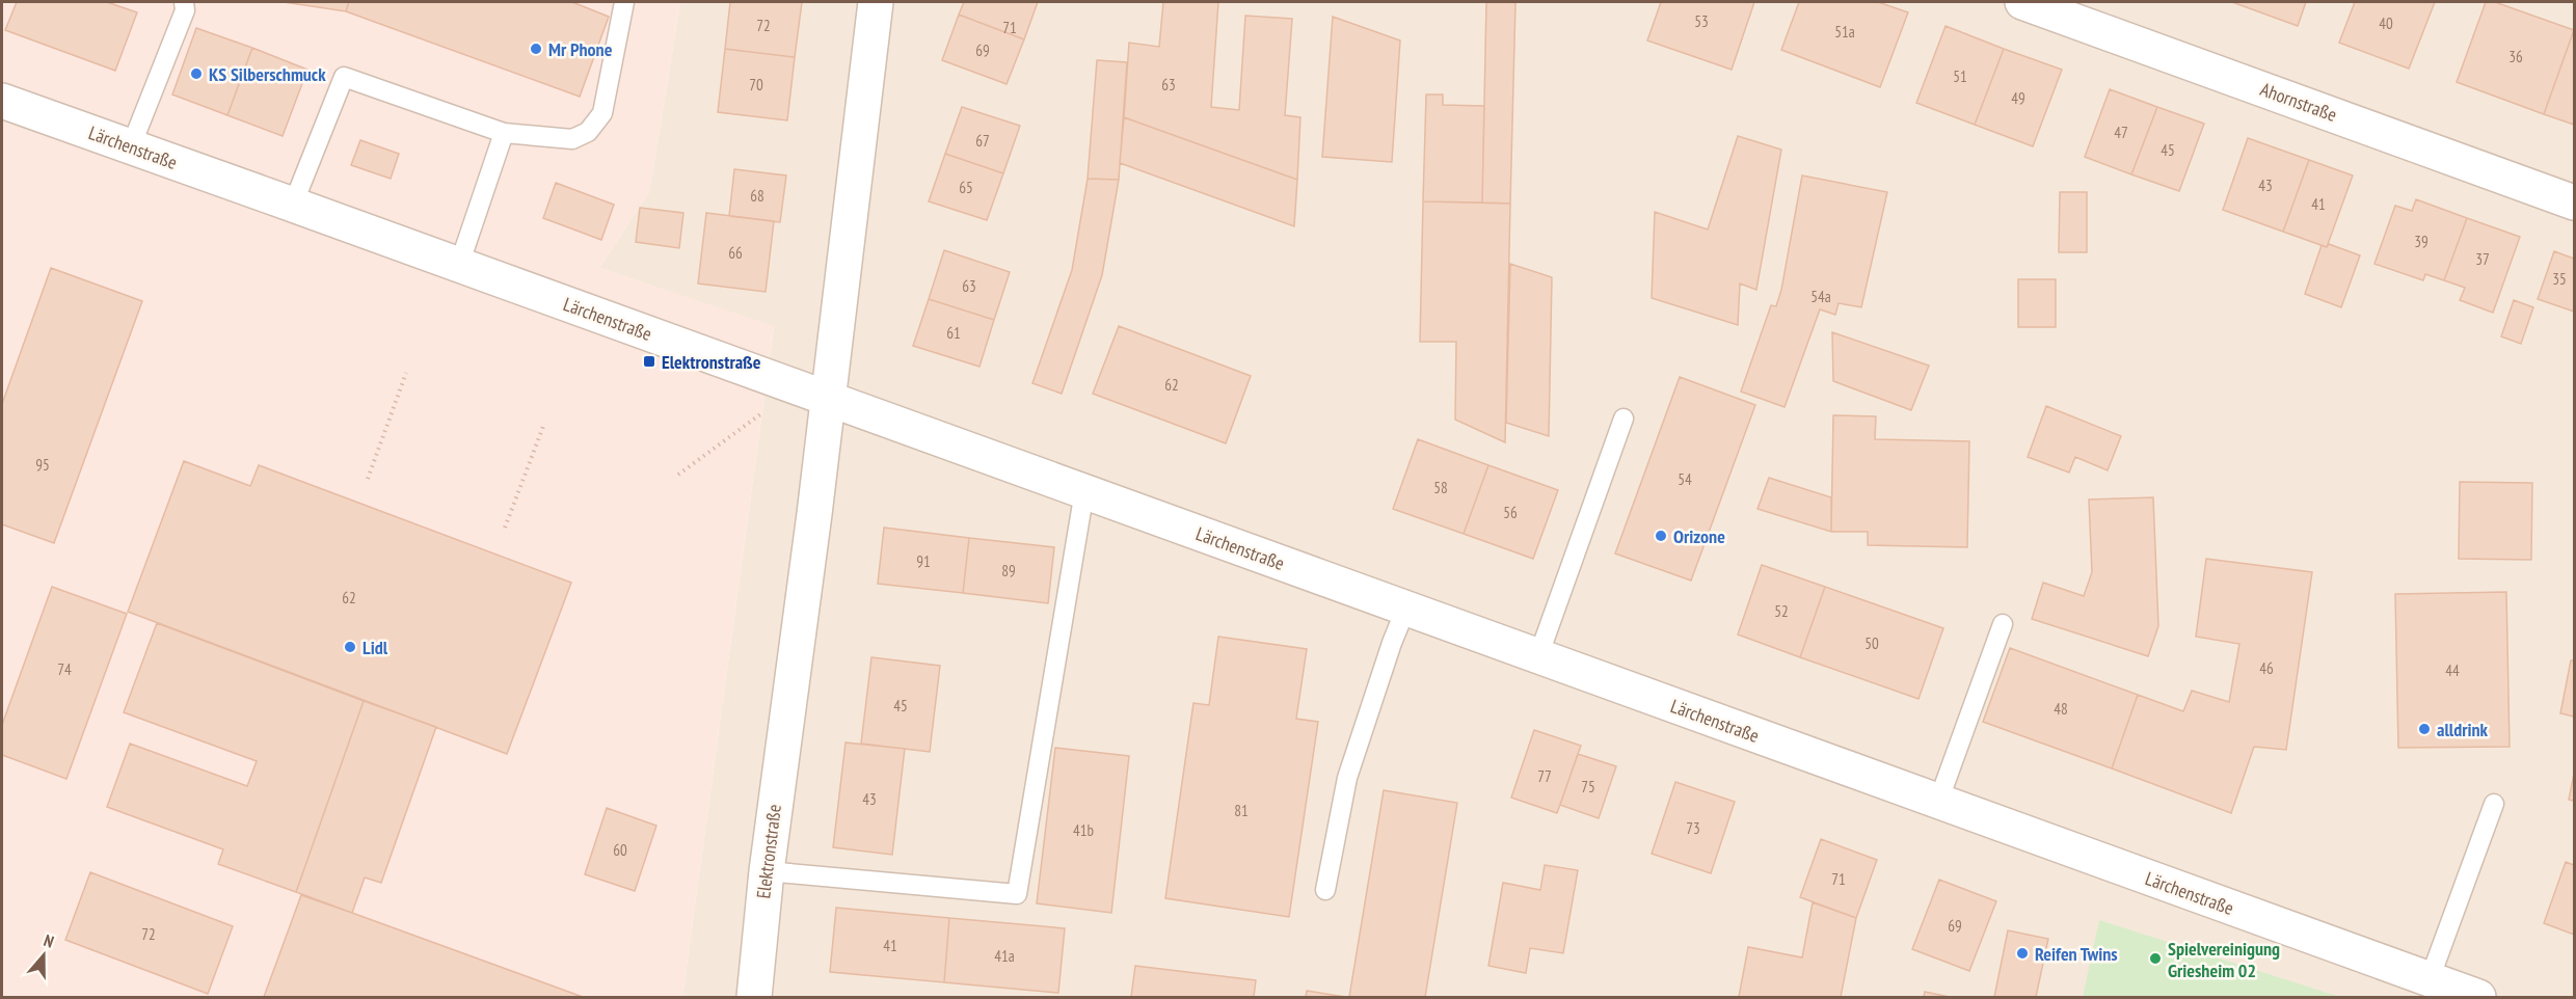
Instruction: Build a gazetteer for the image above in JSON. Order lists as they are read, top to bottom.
{
  "streets": {
    "street": ["Ahornstraße", "Lärchenstraße", "Elektronstraße"]
  },
  "crossings": [
    ["Lärchenstraße", "Elektronstraße"]
  ],
  "places": {
    "other": [
      "Mr Phone",
      "KS Silberschmuck",
      "Orizone",
      "Lidl",
      "alldrink",
      "Reifen Twins",
      "Spielvereinigung Griesheim 02"
    ],
    "transit": ["Elektronstraße"]
  },
  "house_numbers": [
    "53",
    "40",
    "72",
    "71",
    "51a",
    "69",
    "36",
    "51",
    "70",
    "63",
    "49",
    "47",
    "67",
    "45",
    "43",
    "65",
    "68",
    "41",
    "39",
    "66",
    "37",
    "35",
    "63",
    "54a",
    "61",
    "62",
    "95",
    "54",
    "58",
    "56",
    "91",
    "89",
    "62",
    "52",
    "50",
    "46",
    "74",
    "44",
    "45",
    "48",
    "77",
    "75",
    "43",
    "81",
    "73",
    "41b",
    "60",
    "71",
    "69",
    "72",
    "41",
    "41a"
  ],
  "north": "top"
}
